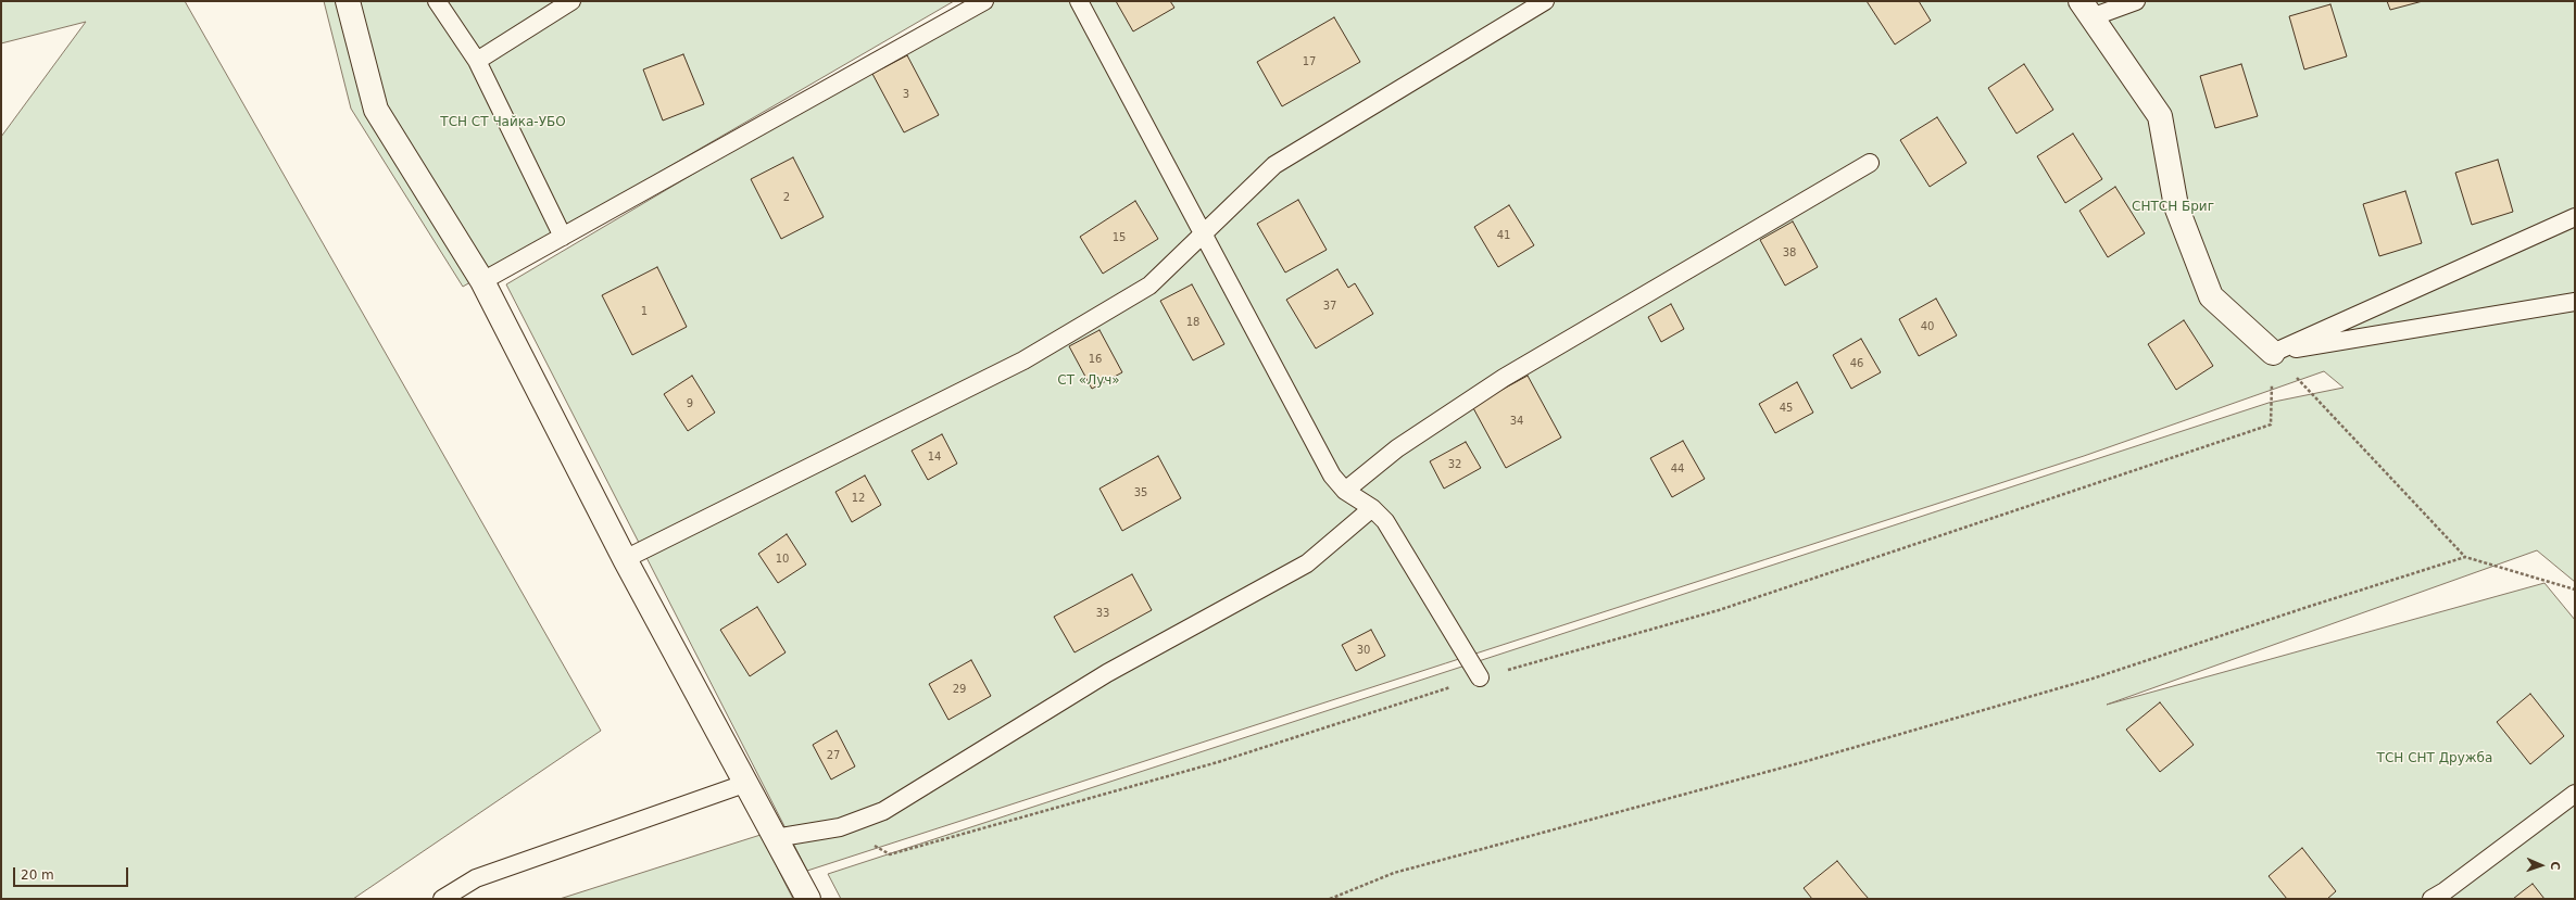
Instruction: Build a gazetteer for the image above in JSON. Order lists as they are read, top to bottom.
{
  "parks": [
    "ТСН СТ Чайка-УБО",
    "СНТСН Бриг",
    "СТ «Луч»",
    "ТСН СНТ Дружба"
  ],
  "house_numbers": [
    "17",
    "3",
    "2",
    "41",
    "15",
    "38",
    "37",
    "1",
    "18",
    "40",
    "16",
    "46",
    "9",
    "45",
    "34",
    "14",
    "32",
    "44",
    "35",
    "12",
    "10",
    "33",
    "30",
    "29",
    "27"
  ],
  "scale_bar": "20 m",
  "north": "right"
}
